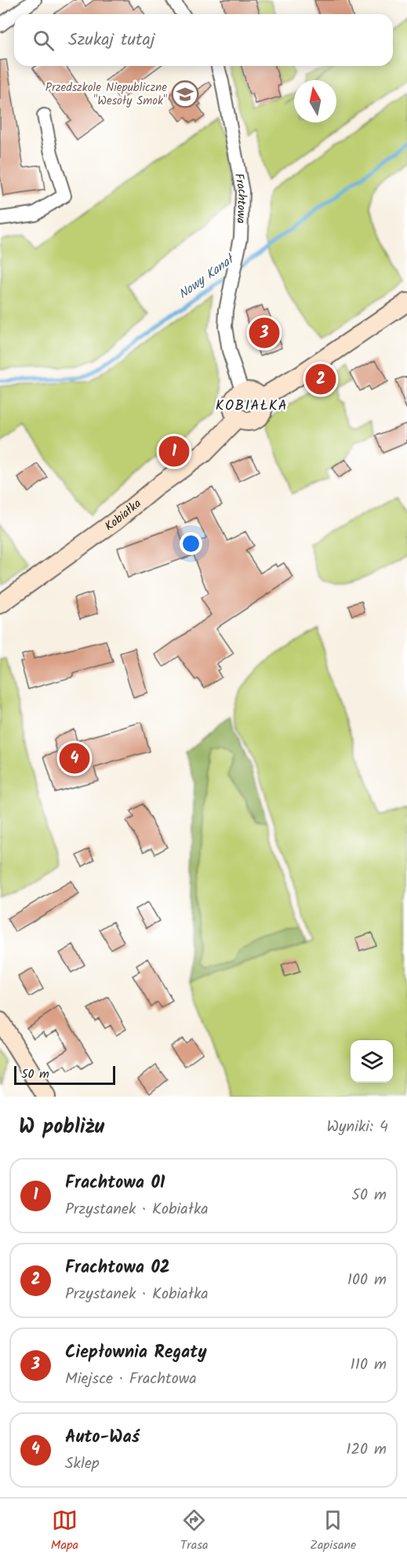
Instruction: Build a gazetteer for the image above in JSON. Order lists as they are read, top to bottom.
{
  "streets": {
    "street": ["Frachtowa", "Kobiałka"]
  },
  "crossings": [
    ["Frachtowa", "Kobiałka"]
  ],
  "districts": ["KOBIAŁKA"],
  "water": ["Nowy Kanał"],
  "places": {
    "school or university": ["Przedszkole Niepubliczne \"Wesoły Smok\""]
  },
  "scale_bar": "50 m",
  "north": "top",
  "page": {
    "search": "Szukaj tutaj",
    "pins": [
      "3",
      "2",
      "1",
      "4"
    ],
    "scale": "50 m",
    "heading": ["W pobliżu", "Wyniki: 4"],
    "list": [
      {
        "mark": "1",
        "name": "Frachtowa 01",
        "note": "Przystanek · Kobiałka",
        "value": "50 m"
      },
      {
        "mark": "2",
        "name": "Frachtowa 02",
        "note": "Przystanek · Kobiałka",
        "value": "100 m"
      },
      {
        "mark": "3",
        "name": "Ciepłownia Regaty",
        "note": "Miejsce · Frachtowa",
        "value": "110 m"
      },
      {
        "mark": "4",
        "name": "Auto-Waś",
        "note": "Sklep",
        "value": "120 m"
      }
    ],
    "nav": ["Mapa", "Trasa", "Zapisane"]
  }
}
